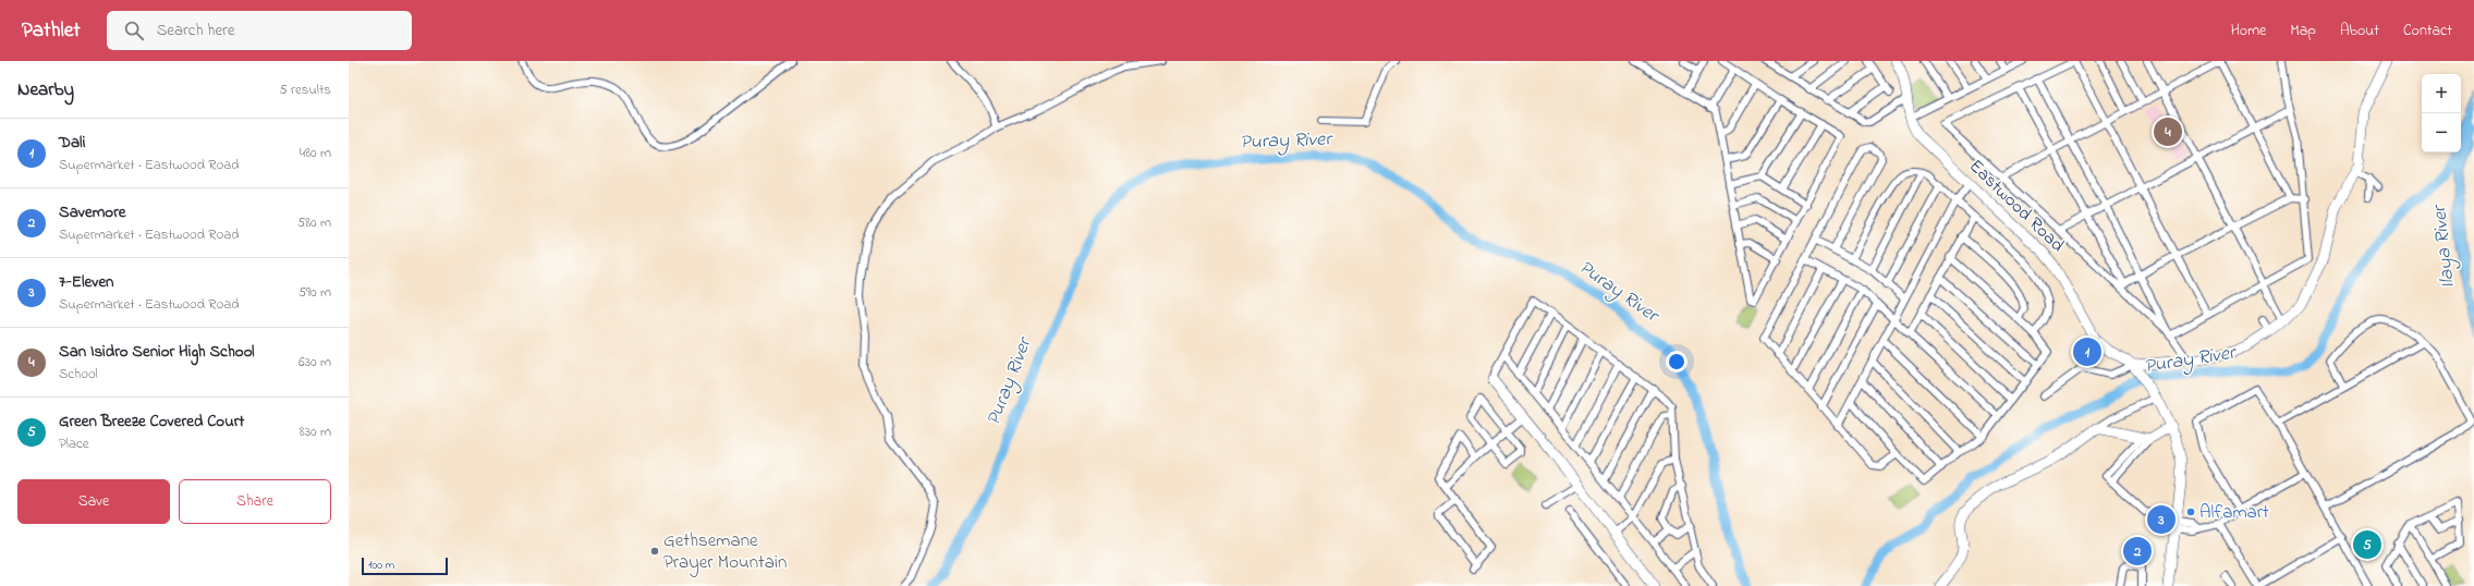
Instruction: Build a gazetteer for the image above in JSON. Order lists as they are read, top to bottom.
{
  "streets": {
    "street": ["Eastwood Road"]
  },
  "water": ["Puray River", "Ilaya River"],
  "places": ["Alfamart", "Gethsemane Prayer Mountain"],
  "scale_bar": "100 m",
  "page": {
    "header": "Pathlet",
    "search": "Search here",
    "nav": [
      "Home",
      "Map",
      "About",
      "Contact"
    ],
    "heading": ["Nearby", "5 results"],
    "map_buttons": ["+", "−"],
    "pins": [
      "4",
      "1",
      "3",
      "5",
      "2"
    ],
    "list": [
      {
        "mark": "1",
        "name": "Dali",
        "note": "Supermarket · Eastwood Road",
        "value": "480 m"
      },
      {
        "mark": "2",
        "name": "Savemore",
        "note": "Supermarket · Eastwood Road",
        "value": "580 m"
      },
      {
        "mark": "3",
        "name": "7-Eleven",
        "note": "Supermarket · Eastwood Road",
        "value": "590 m"
      },
      {
        "mark": "4",
        "name": "San Isidro Senior High School",
        "note": "School",
        "value": "630 m"
      },
      {
        "mark": "5",
        "name": "Green Breeze Covered Court",
        "note": "Place",
        "value": "830 m"
      }
    ],
    "buttons": ["Save", "Share"],
    "scale": "100 m"
  }
}
